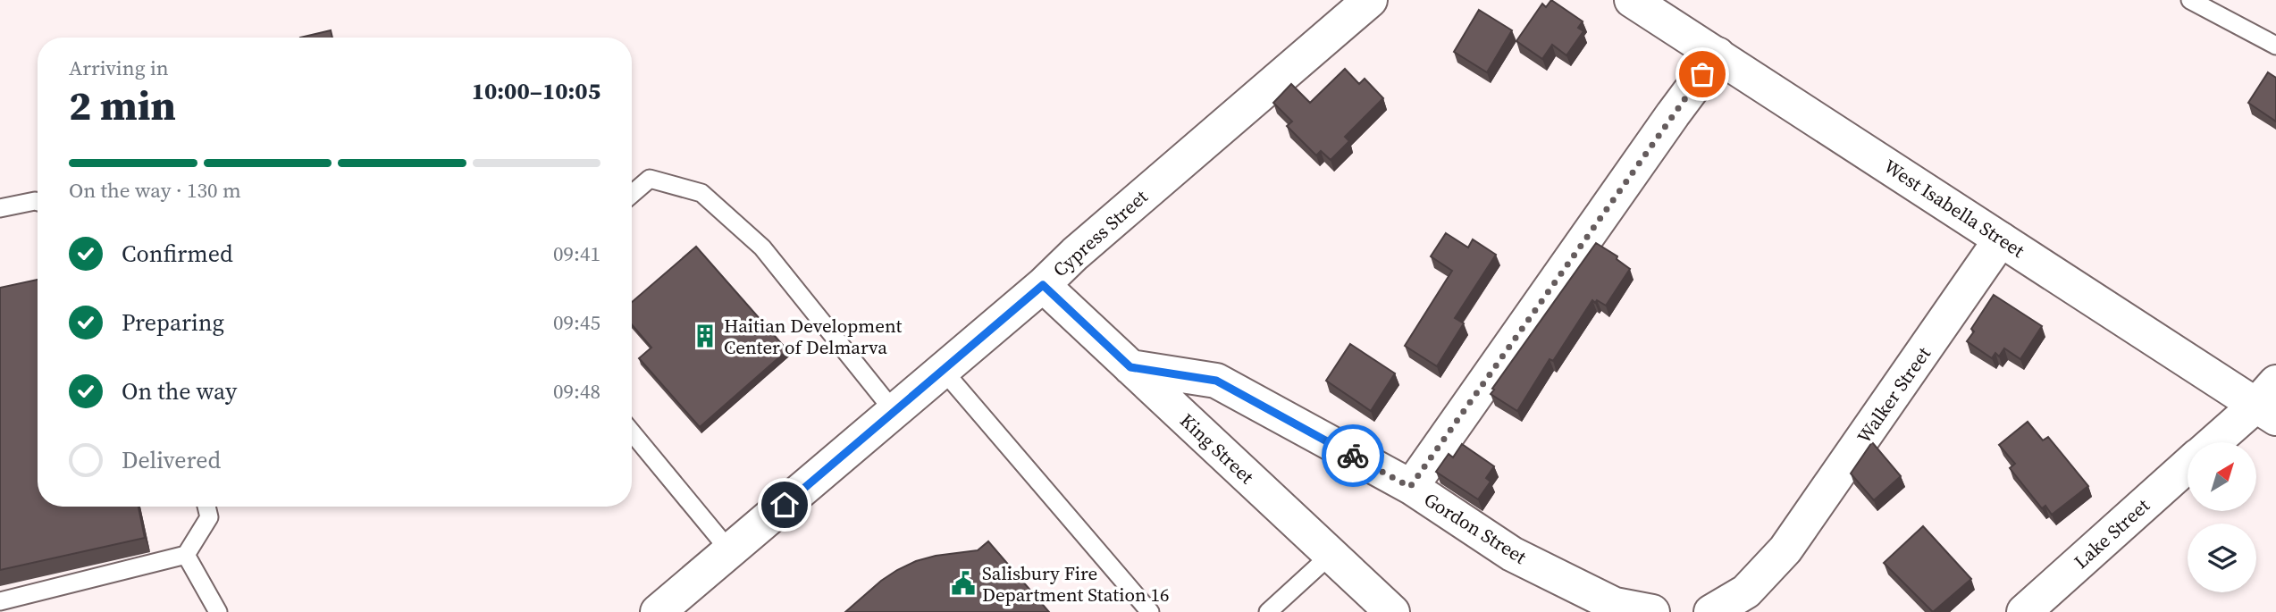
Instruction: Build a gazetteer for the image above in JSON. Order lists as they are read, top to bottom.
{
  "streets": {
    "street": [
      "West Isabella Street",
      "Cypress Street",
      "Walker Street",
      "King Street",
      "Gordon Street",
      "Lake Street"
    ]
  },
  "crossings": [
    ["West Isabella Street", "Walker Street"],
    ["West Isabella Street", "Lake Street"],
    ["Cypress Street", "King Street"],
    ["King Street", "Gordon Street"]
  ],
  "places": {
    "building": ["Haitian Development Center of Delmarva"],
    "public building": ["Salisbury Fire Department Station 16"]
  },
  "north": "top right",
  "page": {
    "heading": ["2 min", "Arriving in", "10:00–10:05"],
    "bar": "On the way · 130 m",
    "list": [
      ["Confirmed", "09:41"],
      ["Preparing", "09:45"],
      ["On the way", "09:48"],
      "Delivered"
    ]
  }
}
